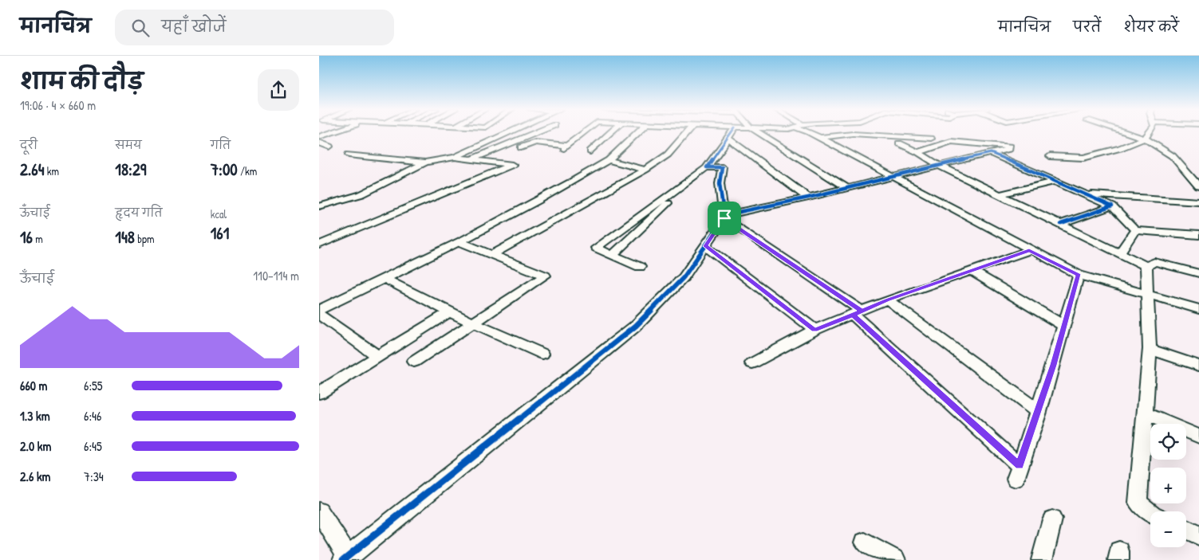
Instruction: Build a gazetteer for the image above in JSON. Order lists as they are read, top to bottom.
{
  "page": {
    "header": "मानचित्र",
    "search": "यहाँ खोजें",
    "nav": ["मानचित्र", "परतें", "शेयर करें"],
    "heading": ["शाम की दौड़", "19:06 · 4 × 660 m"],
    "stats": [
      ["दूरी", "2.64 km"],
      ["समय", "18:29"],
      ["गति", "7:00 /km"],
      ["ऊँचाई", "16 m"],
      ["हृदय गति", "148 bpm"],
      ["kcal", "161"]
    ],
    "chart": ["ऊँचाई", "110–114 m"],
    "list": [
      {
        "name": "660 m",
        "note": "6:55"
      },
      {
        "name": "1.3 km",
        "note": "6:46"
      },
      {
        "name": "2.0 km",
        "note": "6:45"
      },
      {
        "name": "2.6 km",
        "note": "7:34"
      }
    ],
    "map_buttons": ["+", "−"]
  }
}
